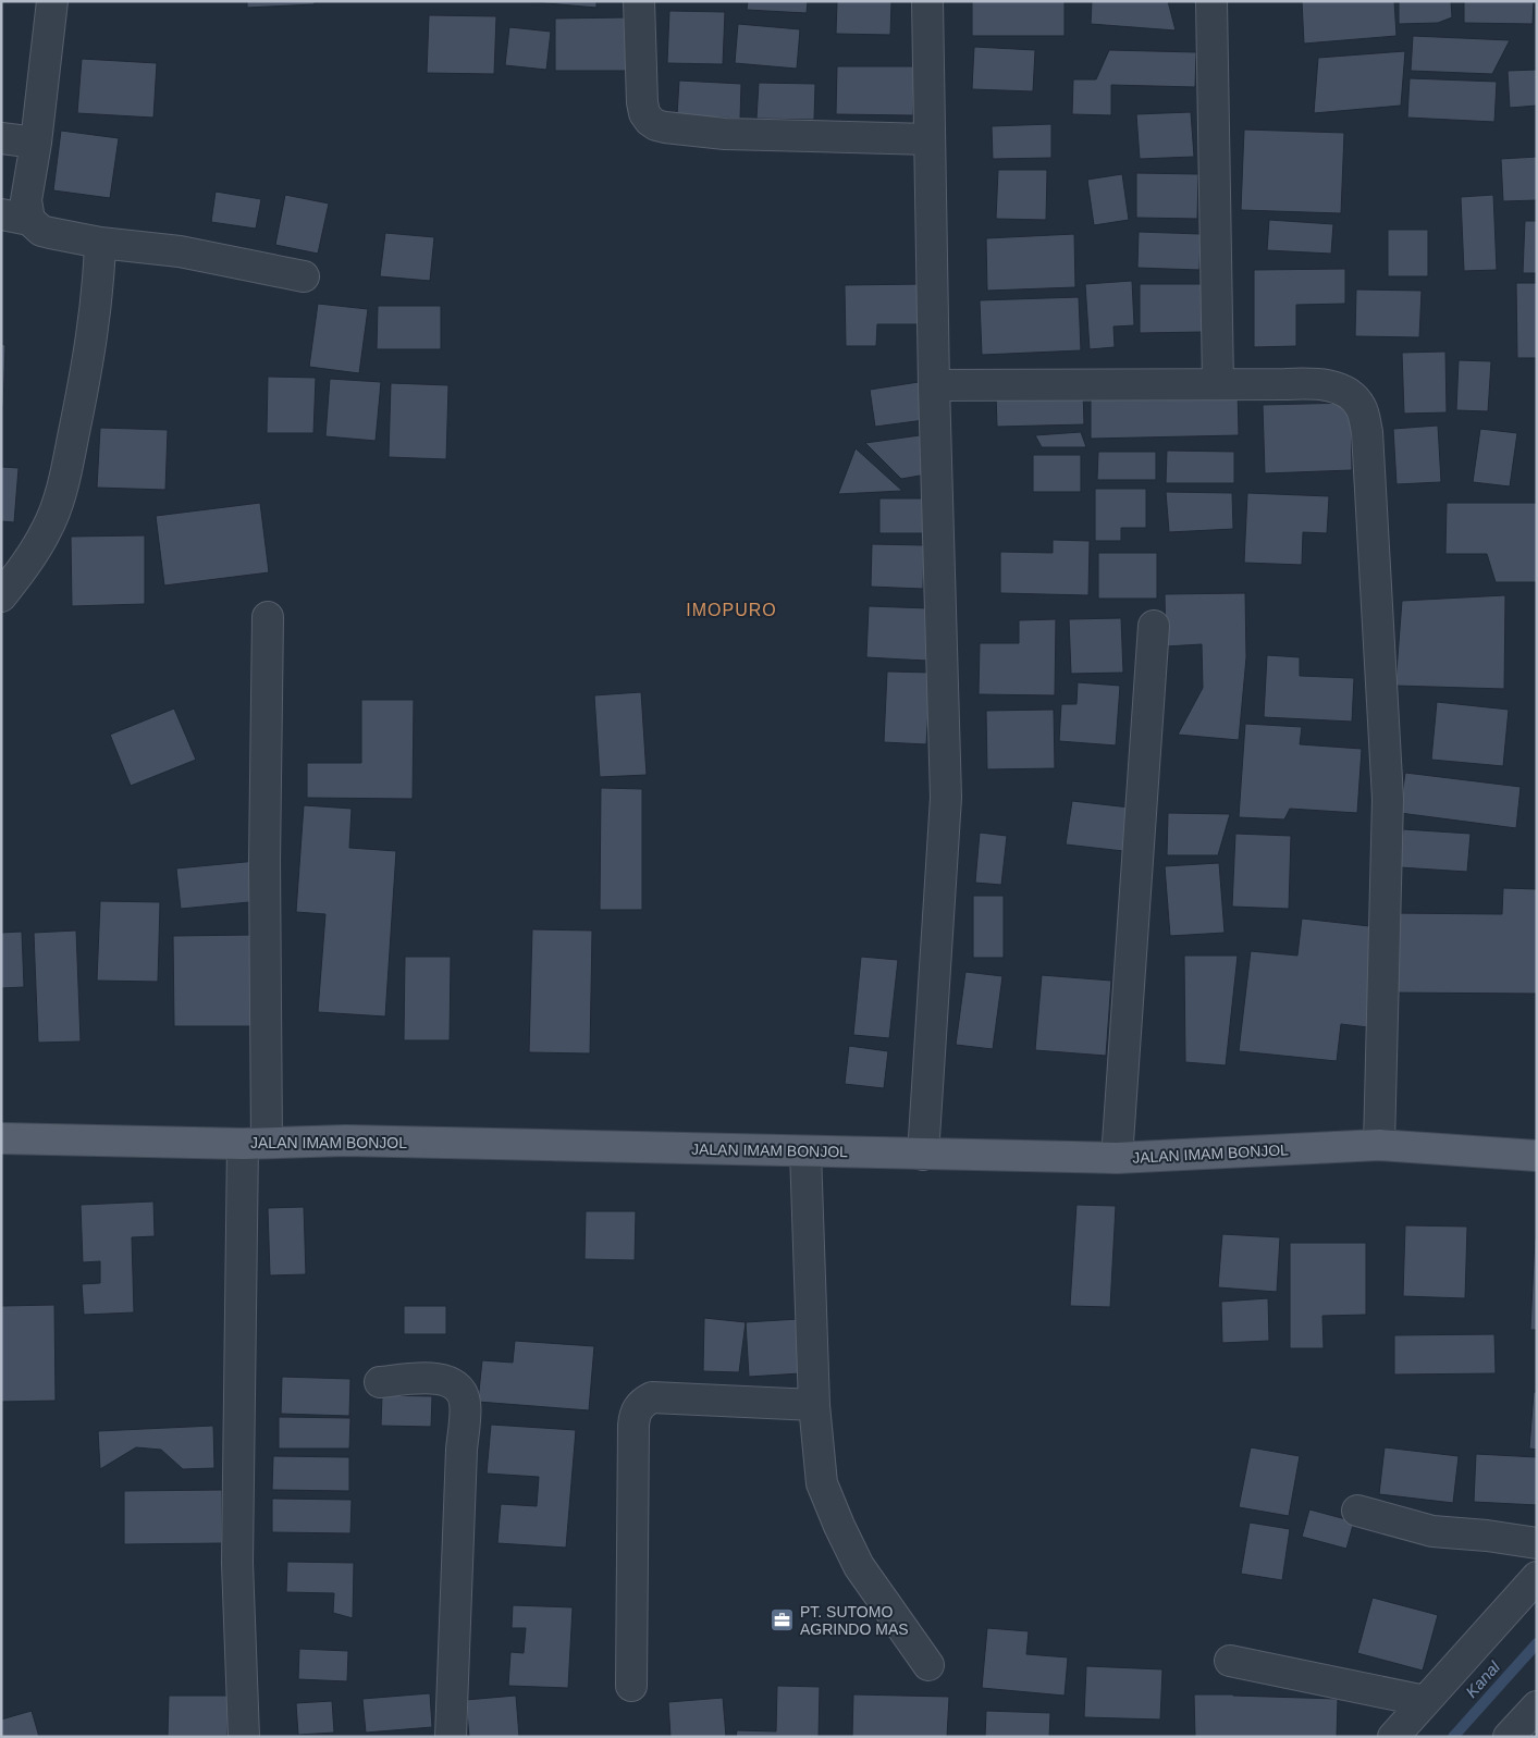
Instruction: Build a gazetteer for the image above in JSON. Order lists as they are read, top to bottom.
{
  "streets": {
    "main road": ["JALAN IMAM BONJOL"]
  },
  "districts": ["IMOPURO"],
  "water": ["Kanal"],
  "places": {
    "office": ["PT. SUTOMO AGRINDO MAS"]
  }
}
